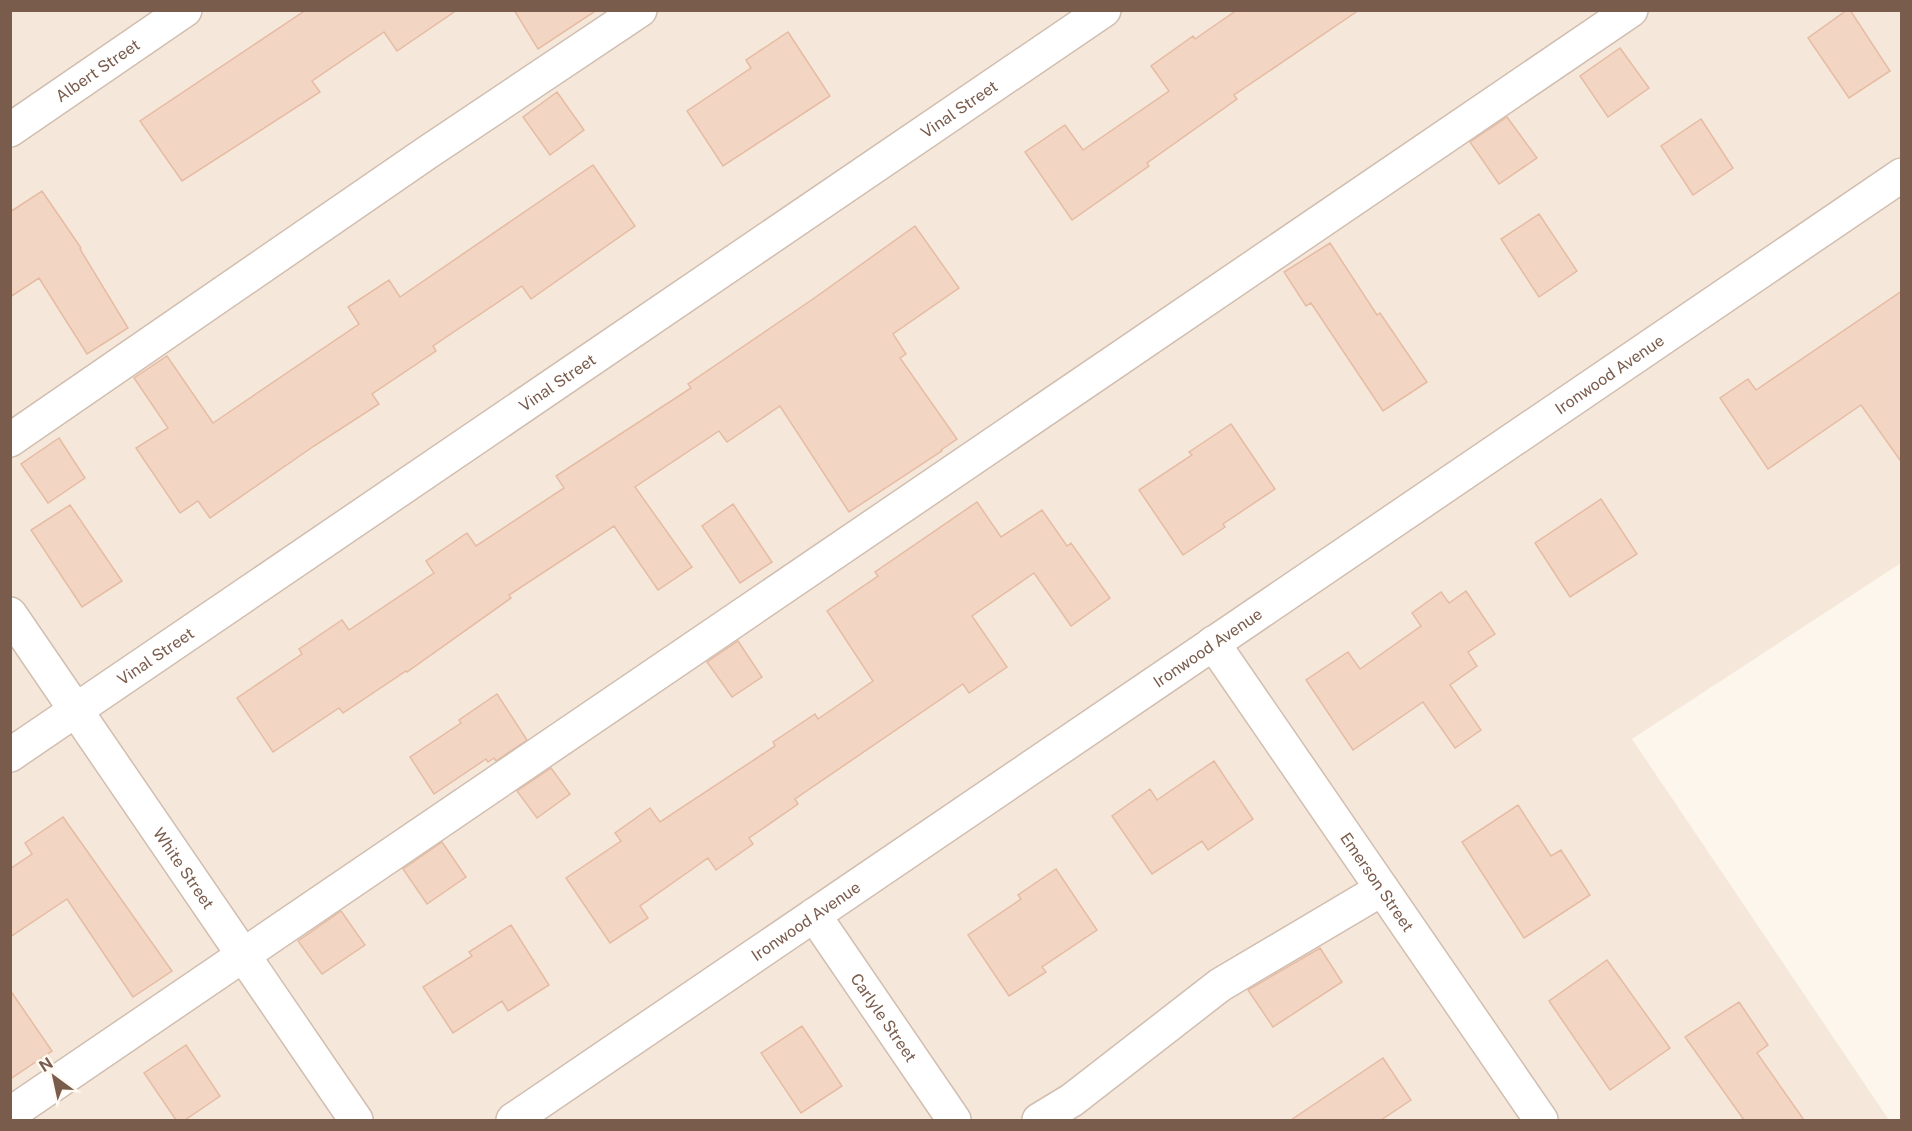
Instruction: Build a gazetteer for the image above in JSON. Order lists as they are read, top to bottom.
{
  "streets": {
    "street": [
      "Albert Street",
      "Vinal Street",
      "Ironwood Avenue",
      "White Street",
      "Emerson Street",
      "Carlyle Street"
    ]
  },
  "crossings": [
    ["Vinal Street", "White Street"],
    ["Ironwood Avenue", "Emerson Street"],
    ["Ironwood Avenue", "Carlyle Street"]
  ],
  "north": "top left"
}
